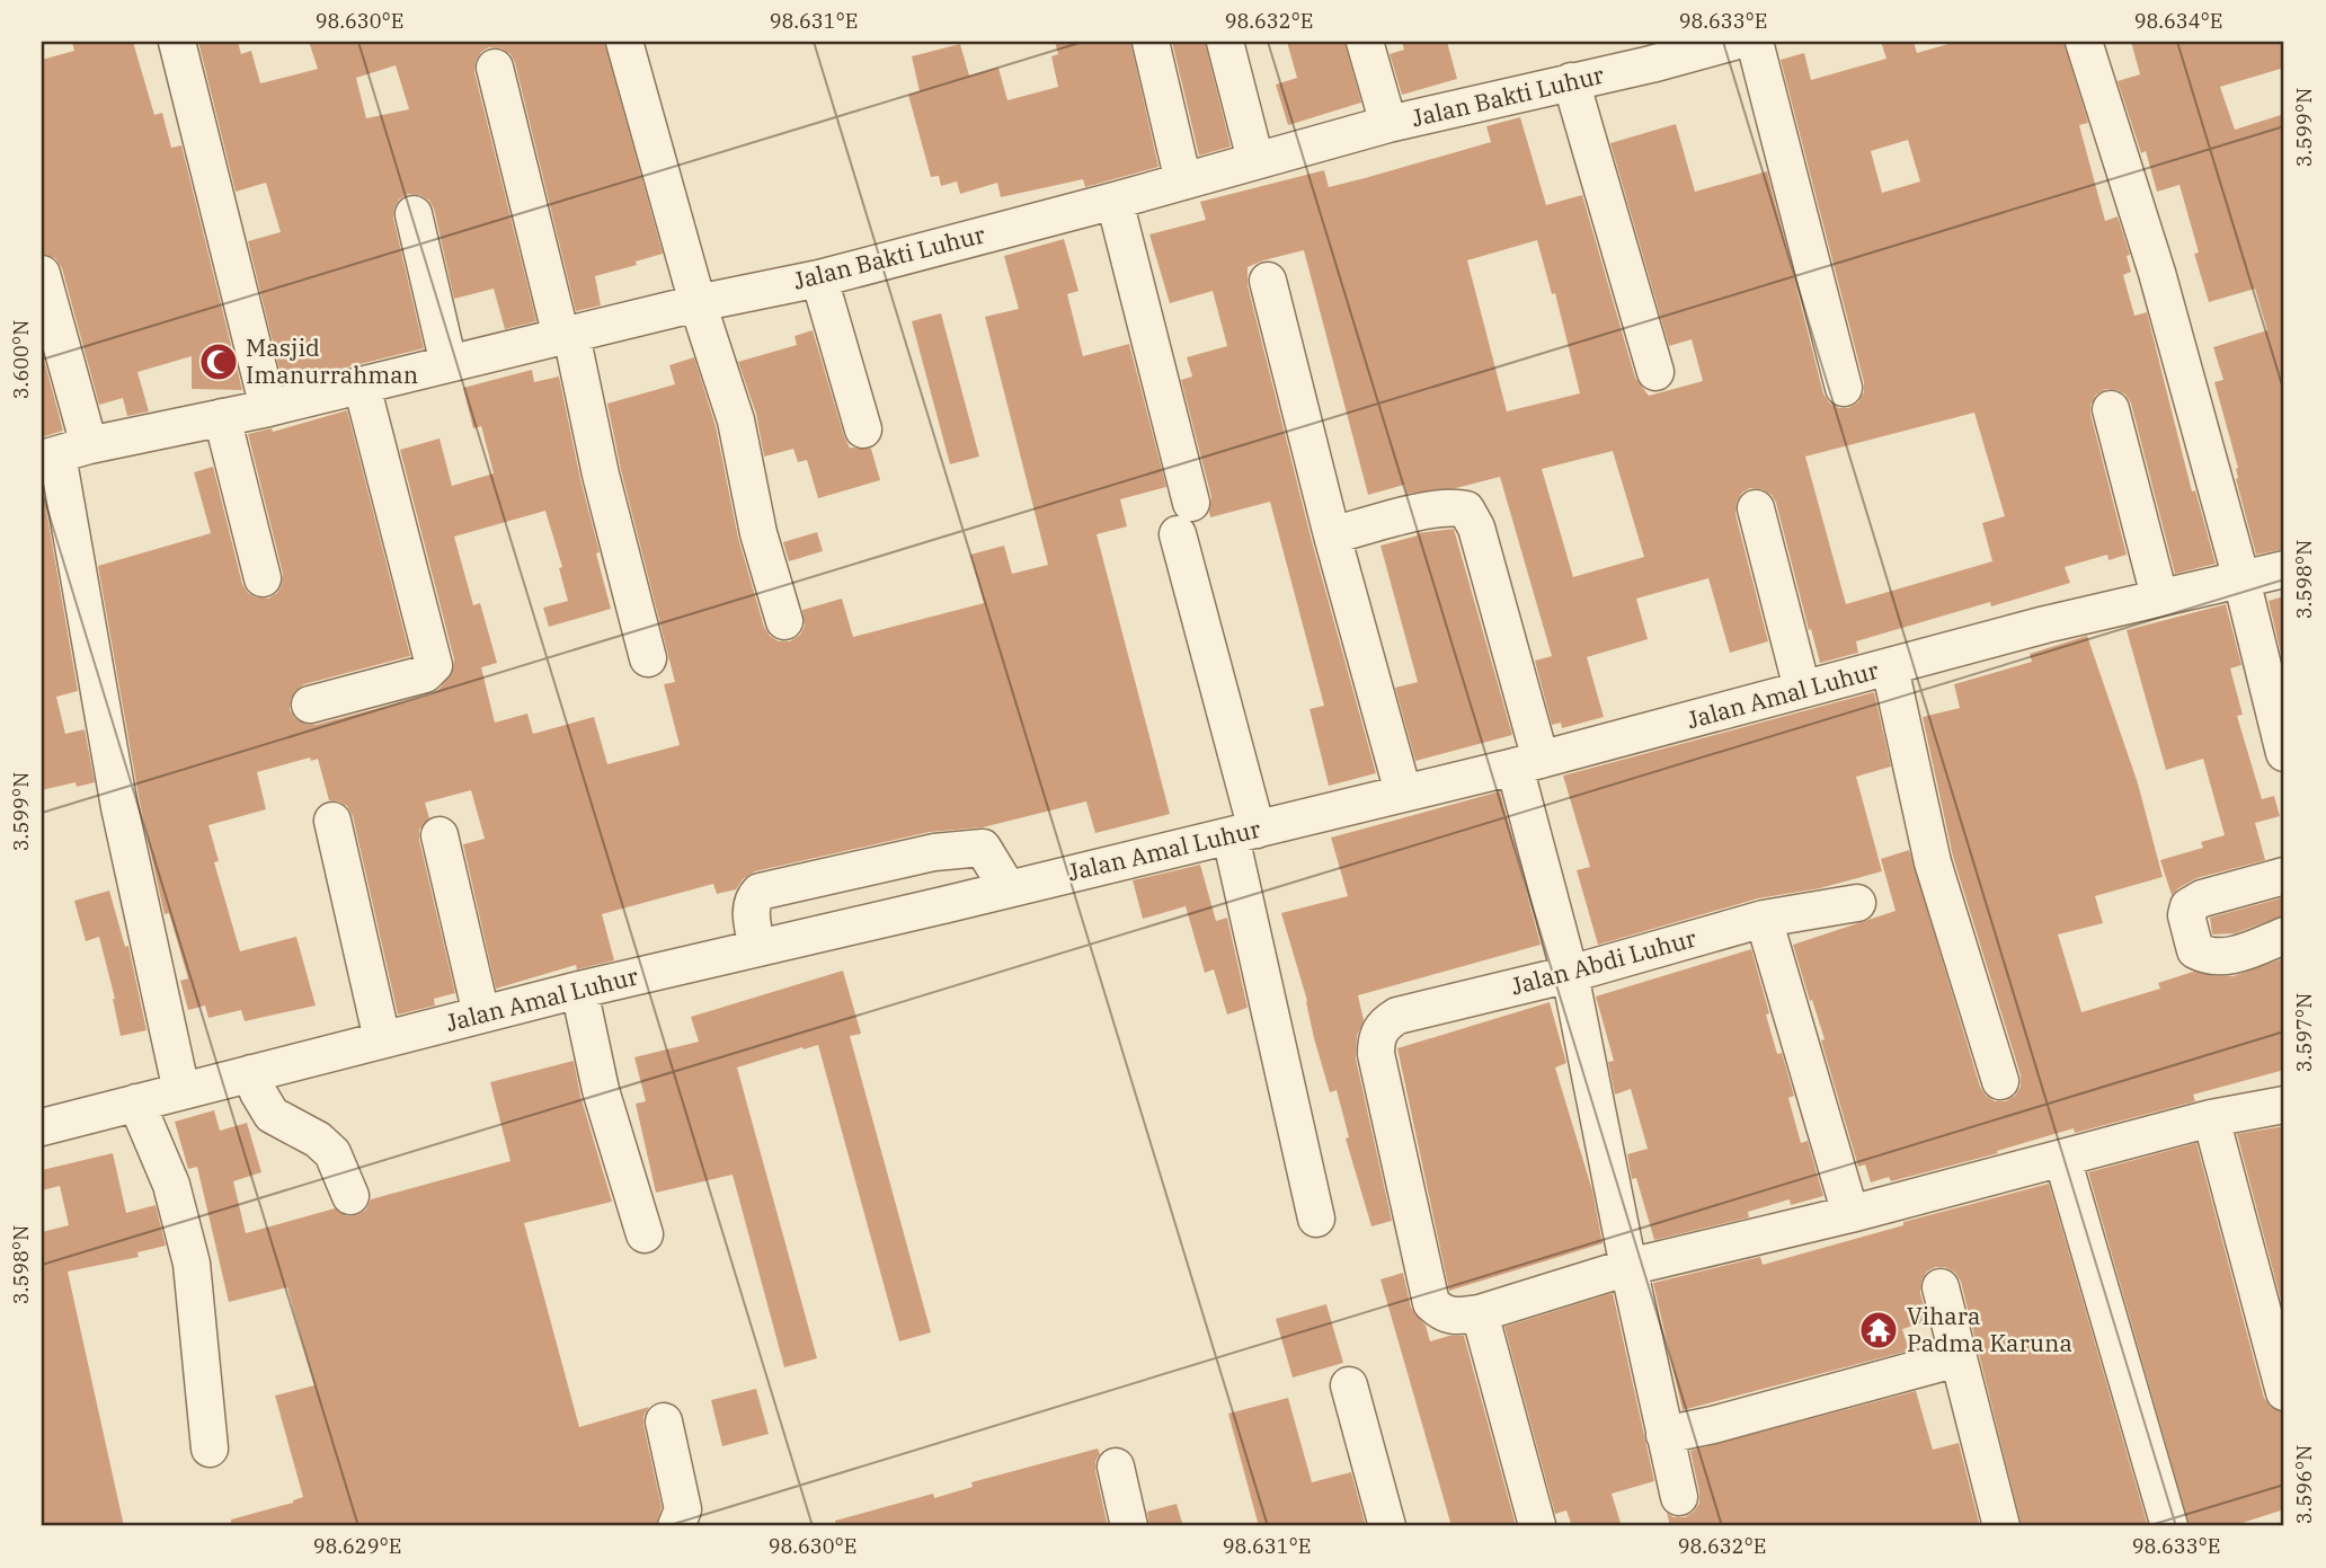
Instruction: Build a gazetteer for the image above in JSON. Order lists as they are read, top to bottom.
{
  "streets": {
    "street": ["Jalan Bakti Luhur", "Jalan Amal Luhur", "Jalan Abdi Luhur"]
  },
  "places": {
    "mosque": ["Masjid Imanurrahman"],
    "temple": ["Vihara Padma Karuna"]
  },
  "coordinates": [
    "98.630°E",
    "98.631°E",
    "98.632°E",
    "98.633°E",
    "98.634°E",
    "3.599°N",
    "3.600°N",
    "3.598°N",
    "3.597°N",
    "3.596°N",
    "98.629°E"
  ]
}
